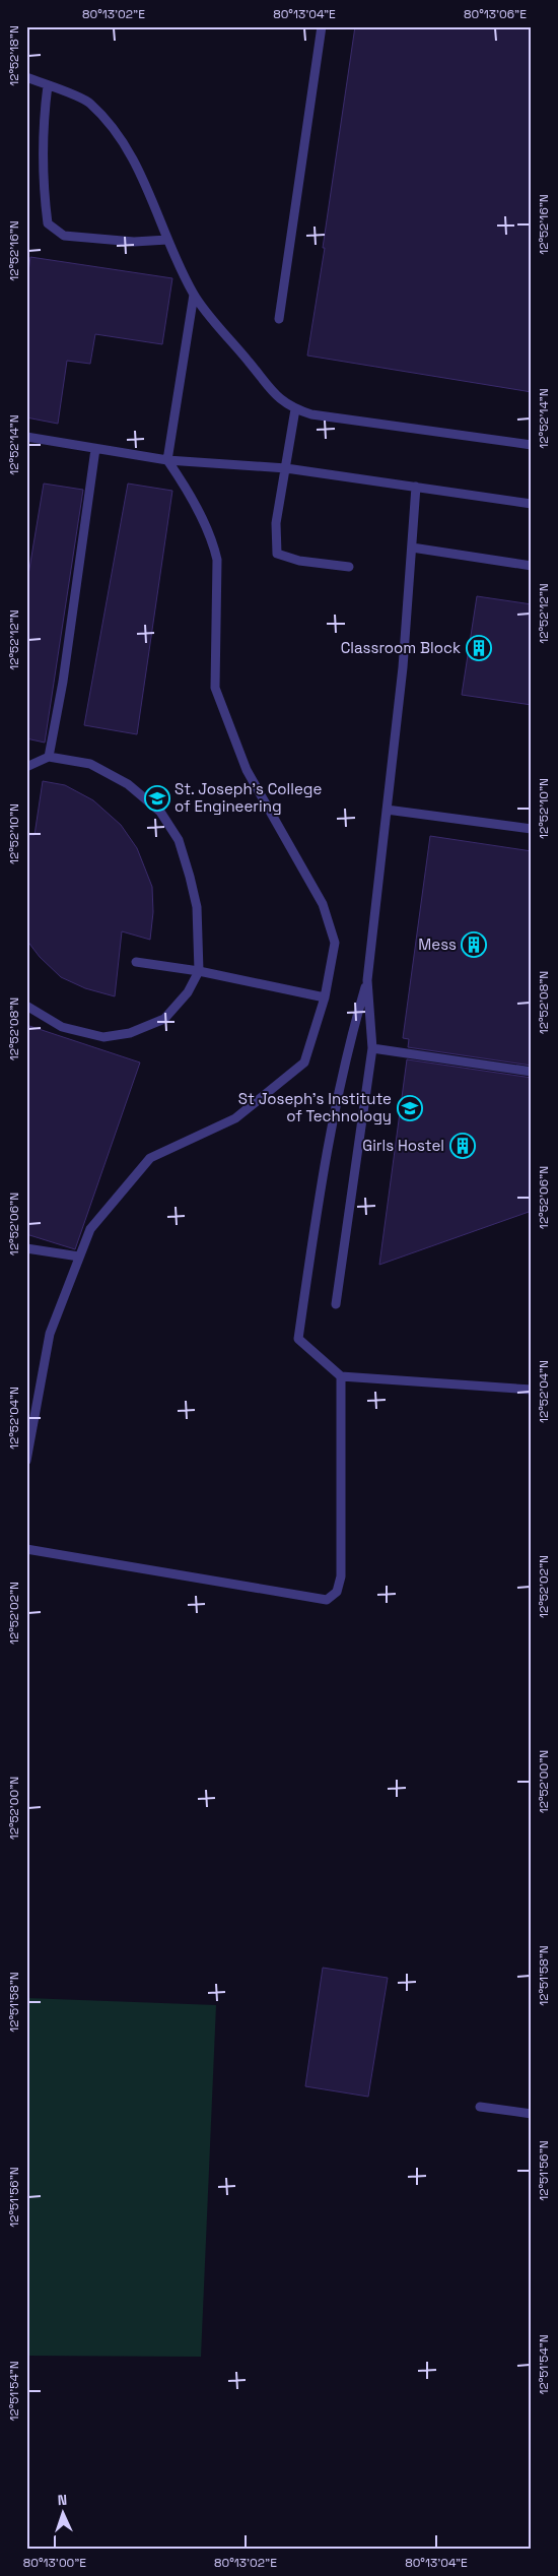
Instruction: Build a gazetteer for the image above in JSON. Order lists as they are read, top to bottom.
{
  "places": {
    "building": ["Classroom Block", "Mess", "Girls Hostel"],
    "school or university": ["St. Joseph's College of Engineering", "St Joseph's Institute of Technology"]
  },
  "north": "top",
  "coordinates": [
    "80°13'02\"E",
    "80°13'04\"E",
    "80°13'06\"E",
    "12°52'18\"N",
    "12°52'16\"N",
    "12°52'14\"N",
    "12°52'12\"N",
    "12°52'10\"N",
    "12°52'08\"N",
    "12°52'06\"N",
    "12°52'04\"N",
    "12°52'02\"N",
    "12°52'00\"N",
    "12°51'58\"N",
    "12°51'56\"N",
    "12°51'54\"N",
    "80°13'00\"E"
  ]
}
